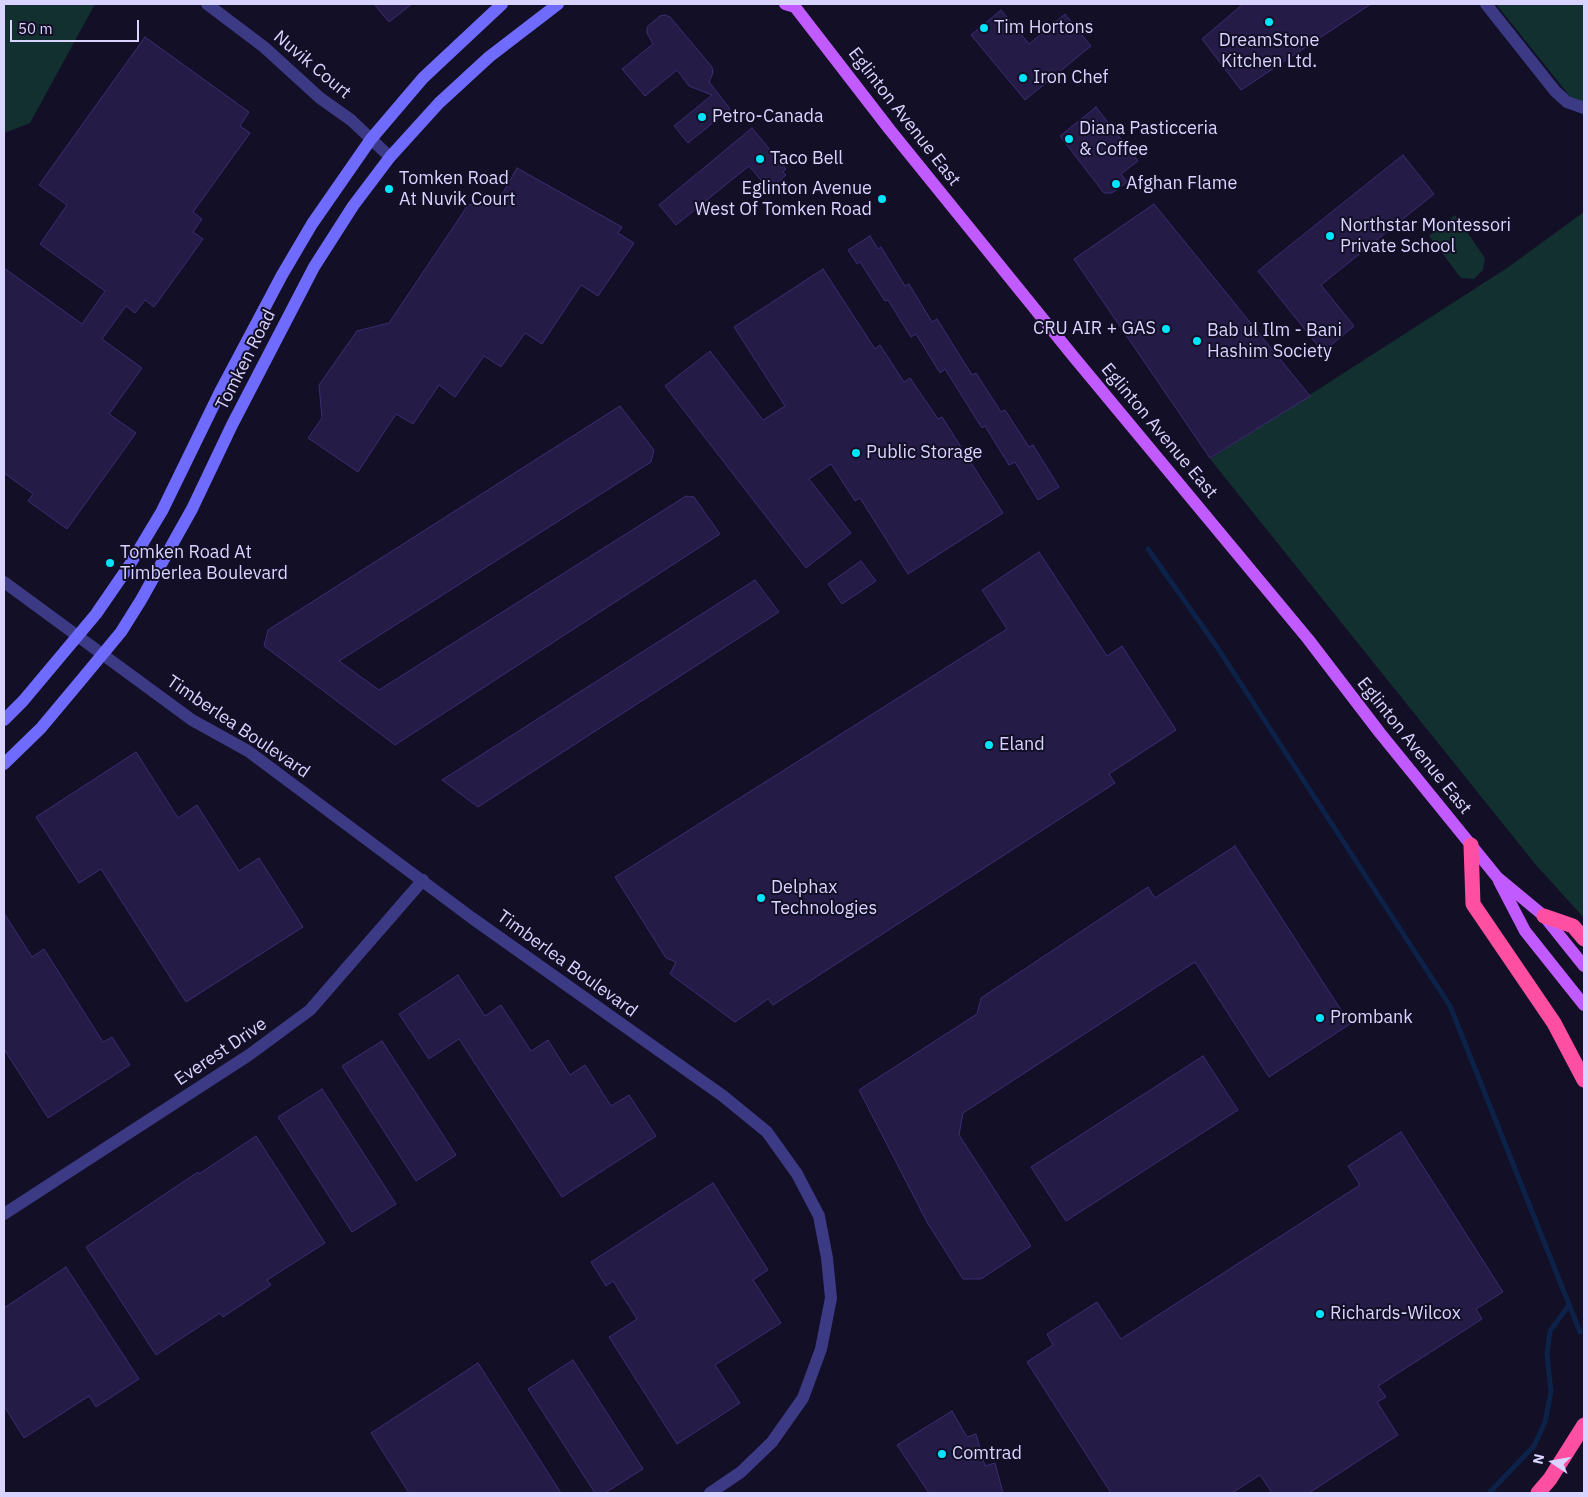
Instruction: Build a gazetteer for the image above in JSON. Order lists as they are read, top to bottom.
{
  "streets": {
    "main road": ["Eglinton Avenue East", "Tomken Road"],
    "street": ["Nuvik Court", "Timberlea Boulevard", "Everest Drive"]
  },
  "crossings": [
    ["Nuvik Court", "Tomken Road"],
    ["Tomken Road", "Timberlea Boulevard"],
    ["Timberlea Boulevard", "Everest Drive"]
  ],
  "places": [
    "DreamStone Kitchen Ltd.",
    "Tim Hortons",
    "Iron Chef",
    "Petro-Canada",
    "Diana Pasticceria & Coffee",
    "Taco Bell",
    "Afghan Flame",
    "Tomken Road At Nuvik Court",
    "Eglinton Avenue West Of Tomken Road",
    "Northstar Montessori Private School",
    "CRU AIR + GAS",
    "Bab ul Ilm - Bani Hashim Society",
    "Public Storage",
    "Tomken Road At Timberlea Boulevard",
    "Eland",
    "Delphax Technologies",
    "Prombank",
    "Richards-Wilcox",
    "Comtrad"
  ],
  "scale_bar": "50 m",
  "north": "left"
}
